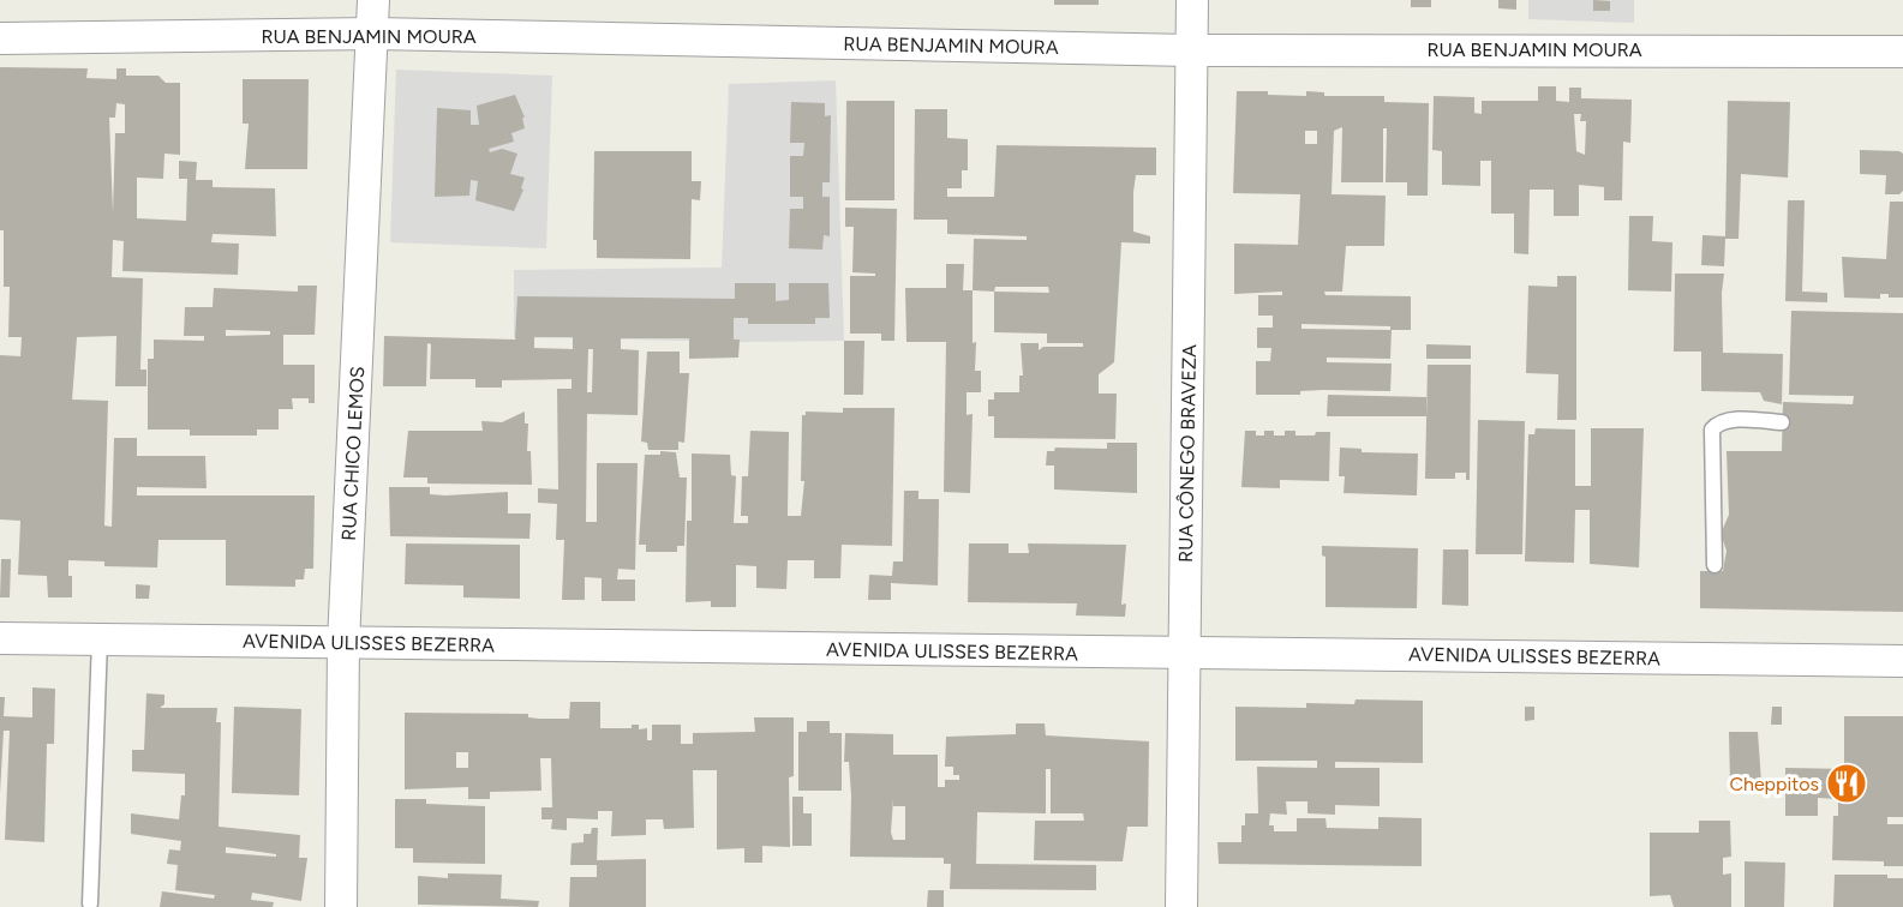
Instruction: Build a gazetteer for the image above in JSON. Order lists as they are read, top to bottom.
{
  "streets": {
    "street": [
      "RUA BENJAMIN MOURA",
      "RUA CHICO LEMOS",
      "RUA CÔNEGO BRAVEZA",
      "AVENIDA ULISSES BEZERRA"
    ]
  },
  "crossings": [
    ["RUA BENJAMIN MOURA", "RUA CHICO LEMOS"],
    ["RUA BENJAMIN MOURA", "RUA CÔNEGO BRAVEZA"],
    ["RUA CHICO LEMOS", "AVENIDA ULISSES BEZERRA"],
    ["RUA CÔNEGO BRAVEZA", "AVENIDA ULISSES BEZERRA"]
  ],
  "places": {
    "restaurant": ["Cheppitos"]
  }
}
